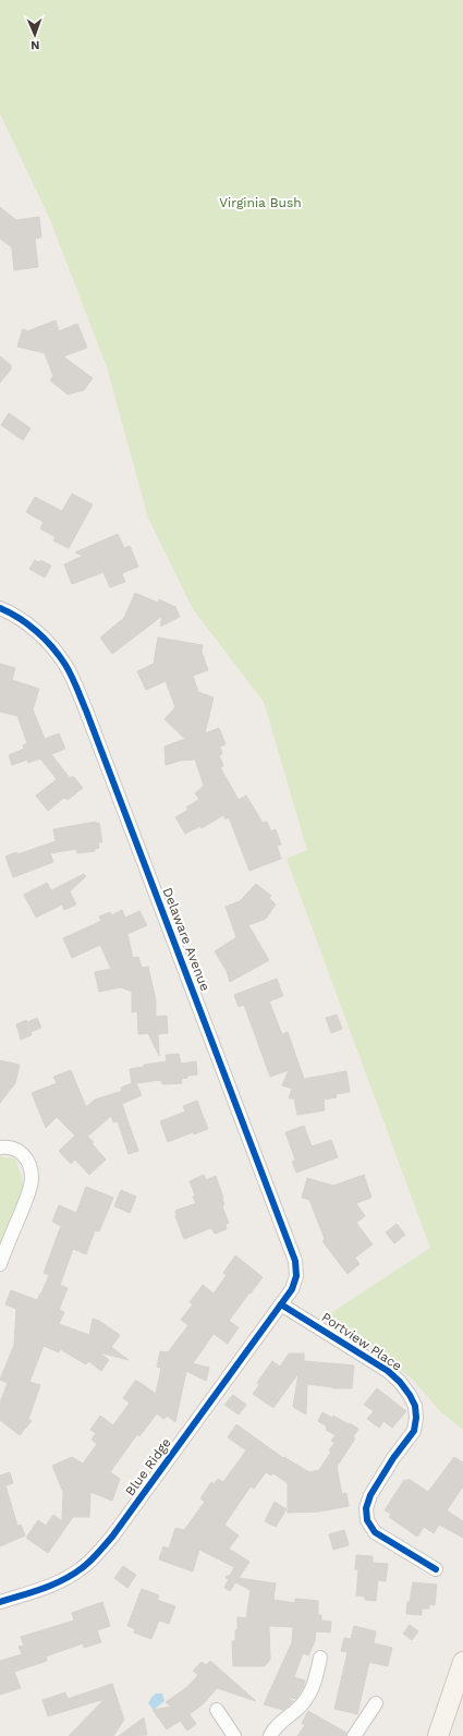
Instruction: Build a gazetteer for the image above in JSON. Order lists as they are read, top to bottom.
{
  "streets": {
    "street": ["Delaware Avenue", "Portview Place", "Blue Ridge"]
  },
  "crossings": [
    ["Delaware Avenue", "Portview Place"],
    ["Delaware Avenue", "Blue Ridge"],
    ["Portview Place", "Blue Ridge"]
  ],
  "parks": ["Virginia Bush"],
  "north": "bottom"
}
